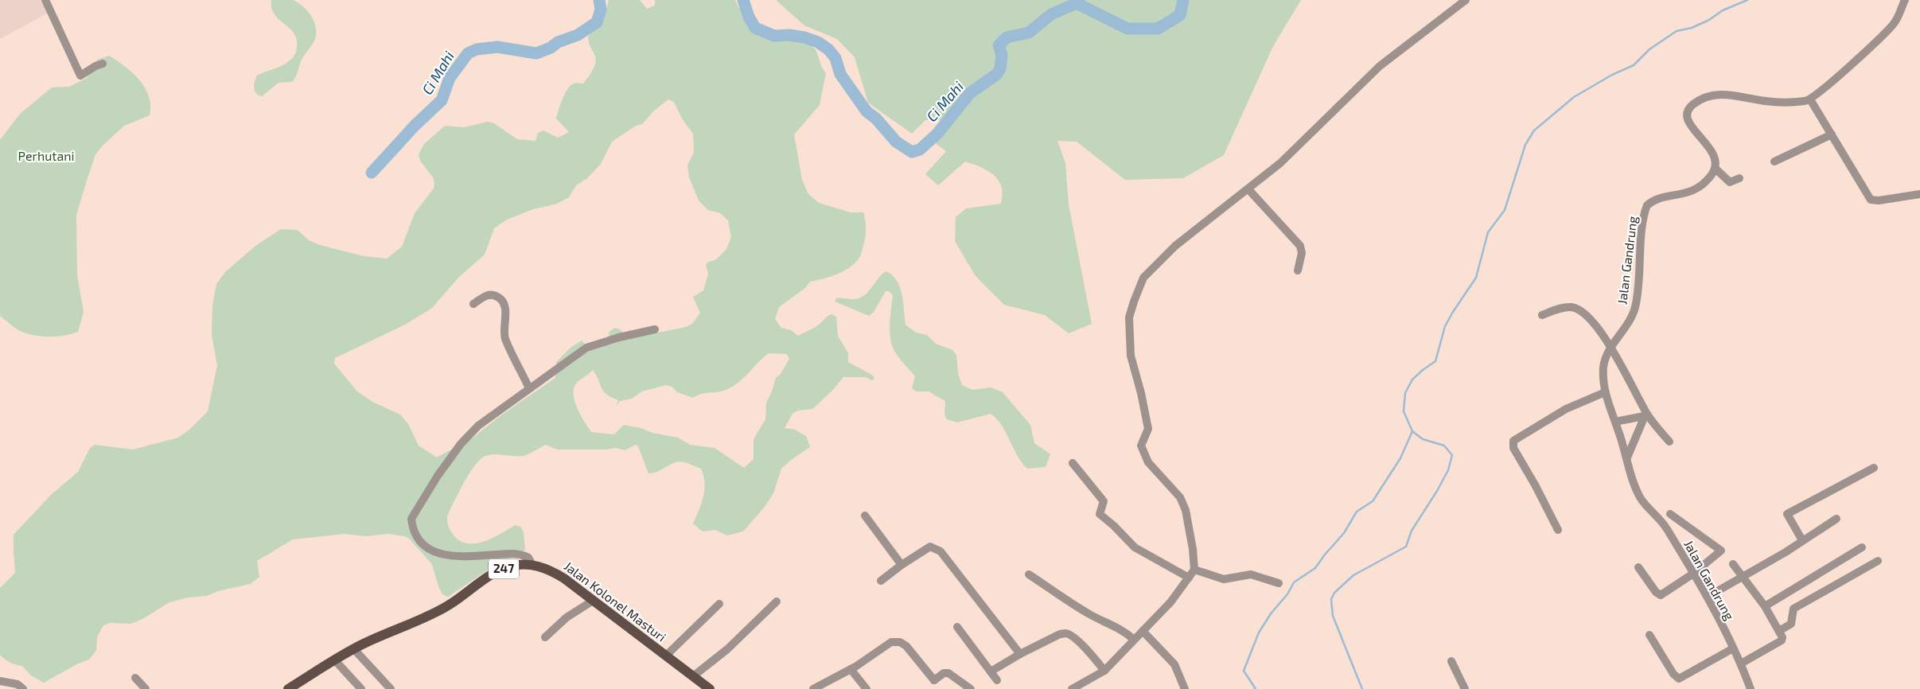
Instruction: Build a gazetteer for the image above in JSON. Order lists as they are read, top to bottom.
{
  "streets": {
    "main road": ["247", "Jalan Kolonel Masturi"],
    "street": ["Jalan Gandrung"]
  },
  "water": ["Ci Mahi"],
  "parks": ["Perhutani"]
}
